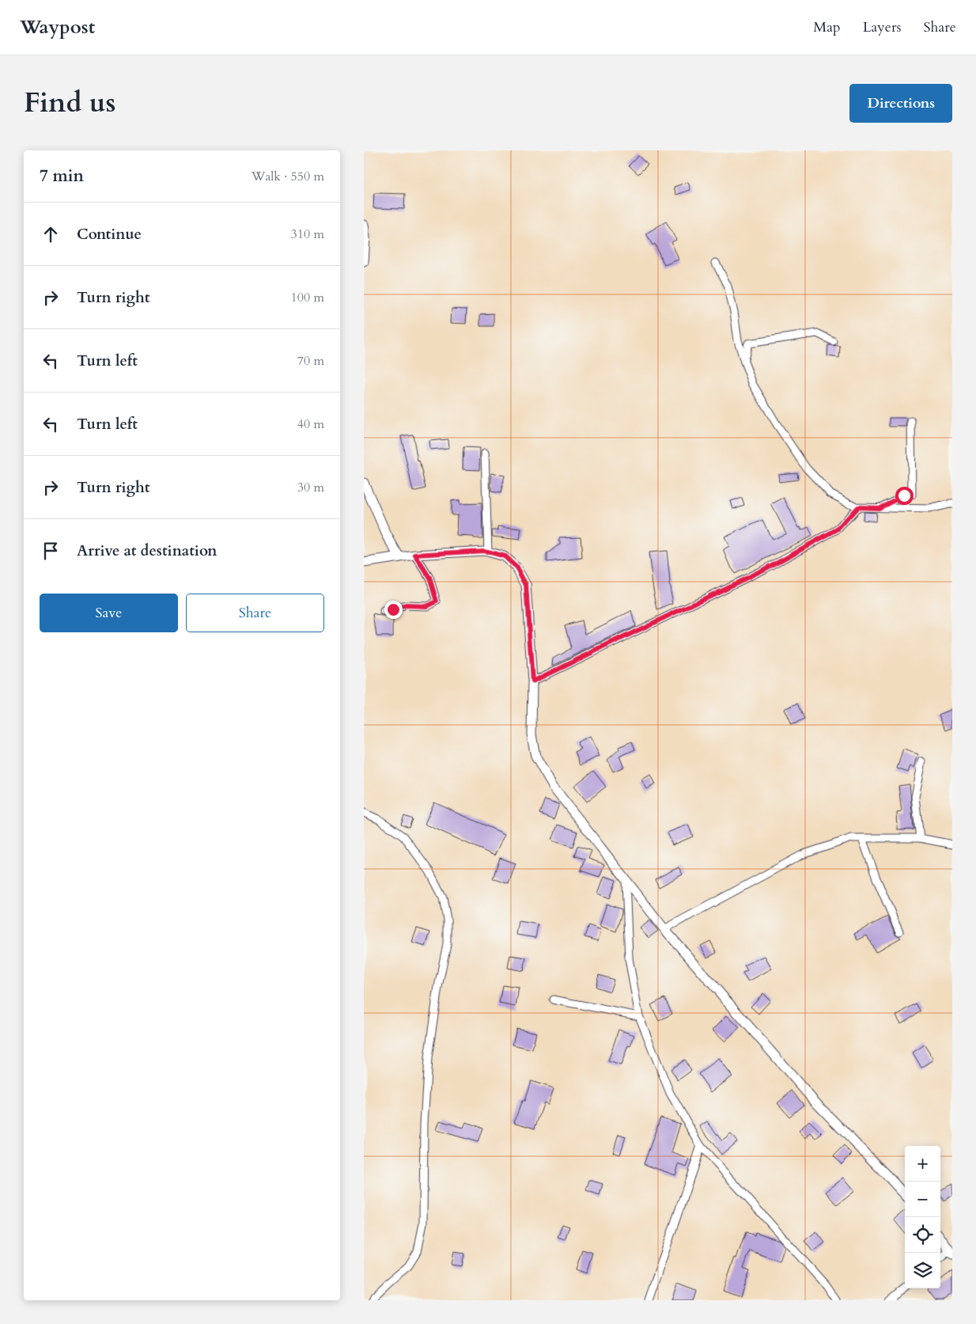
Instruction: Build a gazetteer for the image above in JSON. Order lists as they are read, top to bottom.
{
  "page": {
    "header": "Waypost",
    "nav": ["Map", "Layers", "Share"],
    "title": "Find us",
    "buttons": [
      "Directions",
      ["Save", "Share"]
    ],
    "heading": ["7 min", "Walk · 550 m"],
    "list": [
      ["Continue", "310 m"],
      ["Turn right", "100 m"],
      ["Turn left", "70 m"],
      ["Turn left", "40 m"],
      ["Turn right", "30 m"],
      "Arrive at destination"
    ],
    "map_buttons": ["+", "−"]
  }
}
